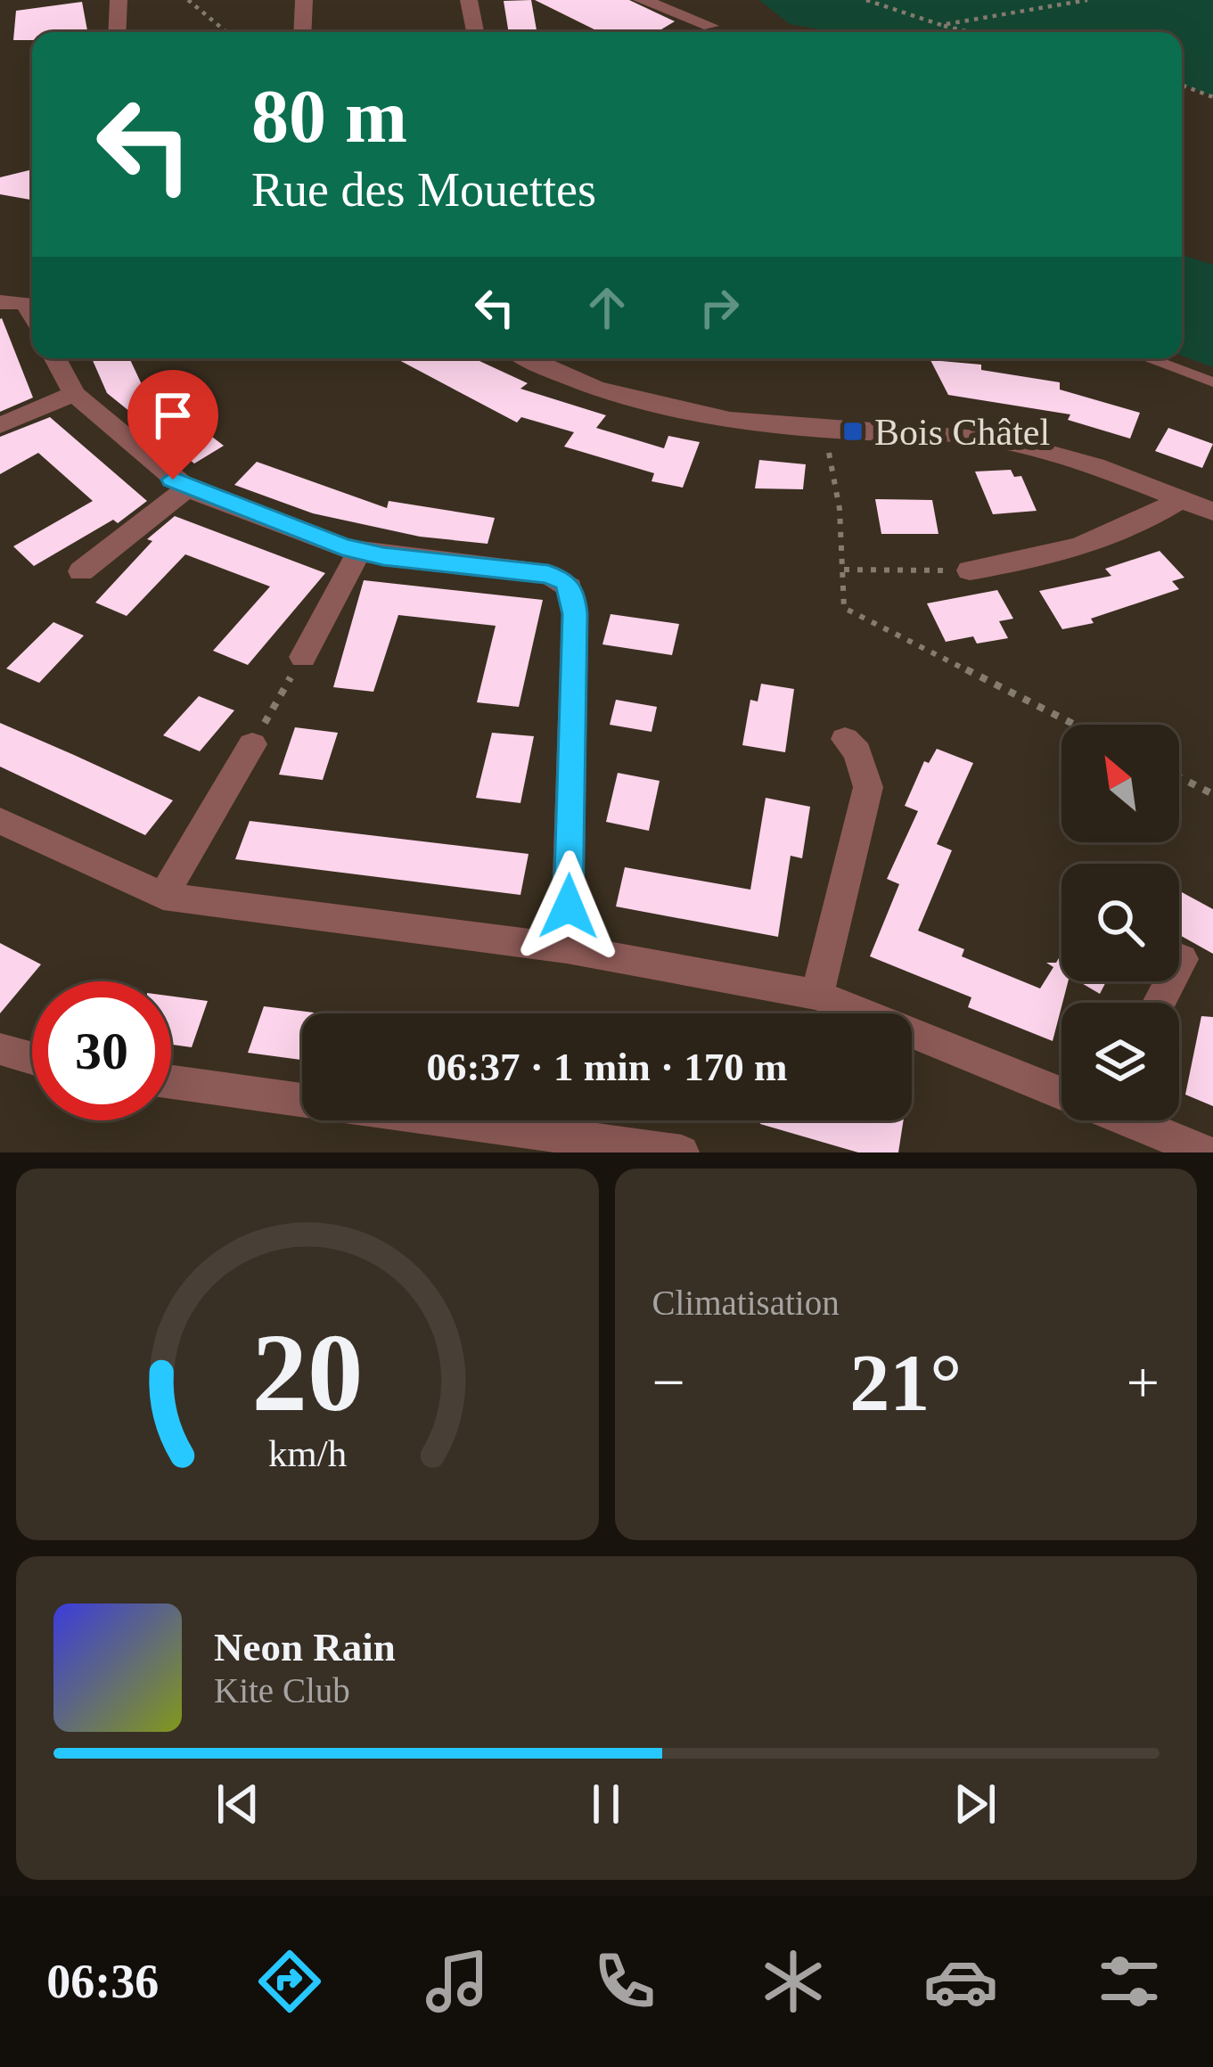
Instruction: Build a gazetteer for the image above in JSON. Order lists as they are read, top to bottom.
{
  "places": {
    "transit": ["Bois Châtel"]
  },
  "north": "top left",
  "page": {
    "turn": ["80 m", "Rue des Mouettes"],
    "limit": "30",
    "trip": "06:37 · 1 min · 170 m",
    "tile": "Climatisation",
    "heat": ["−", "21°", "+"],
    "song": ["Neon Rain", "Kite Club"],
    "tabs": "06:36",
    "gauge": ["20", "km/h"]
  }
}
